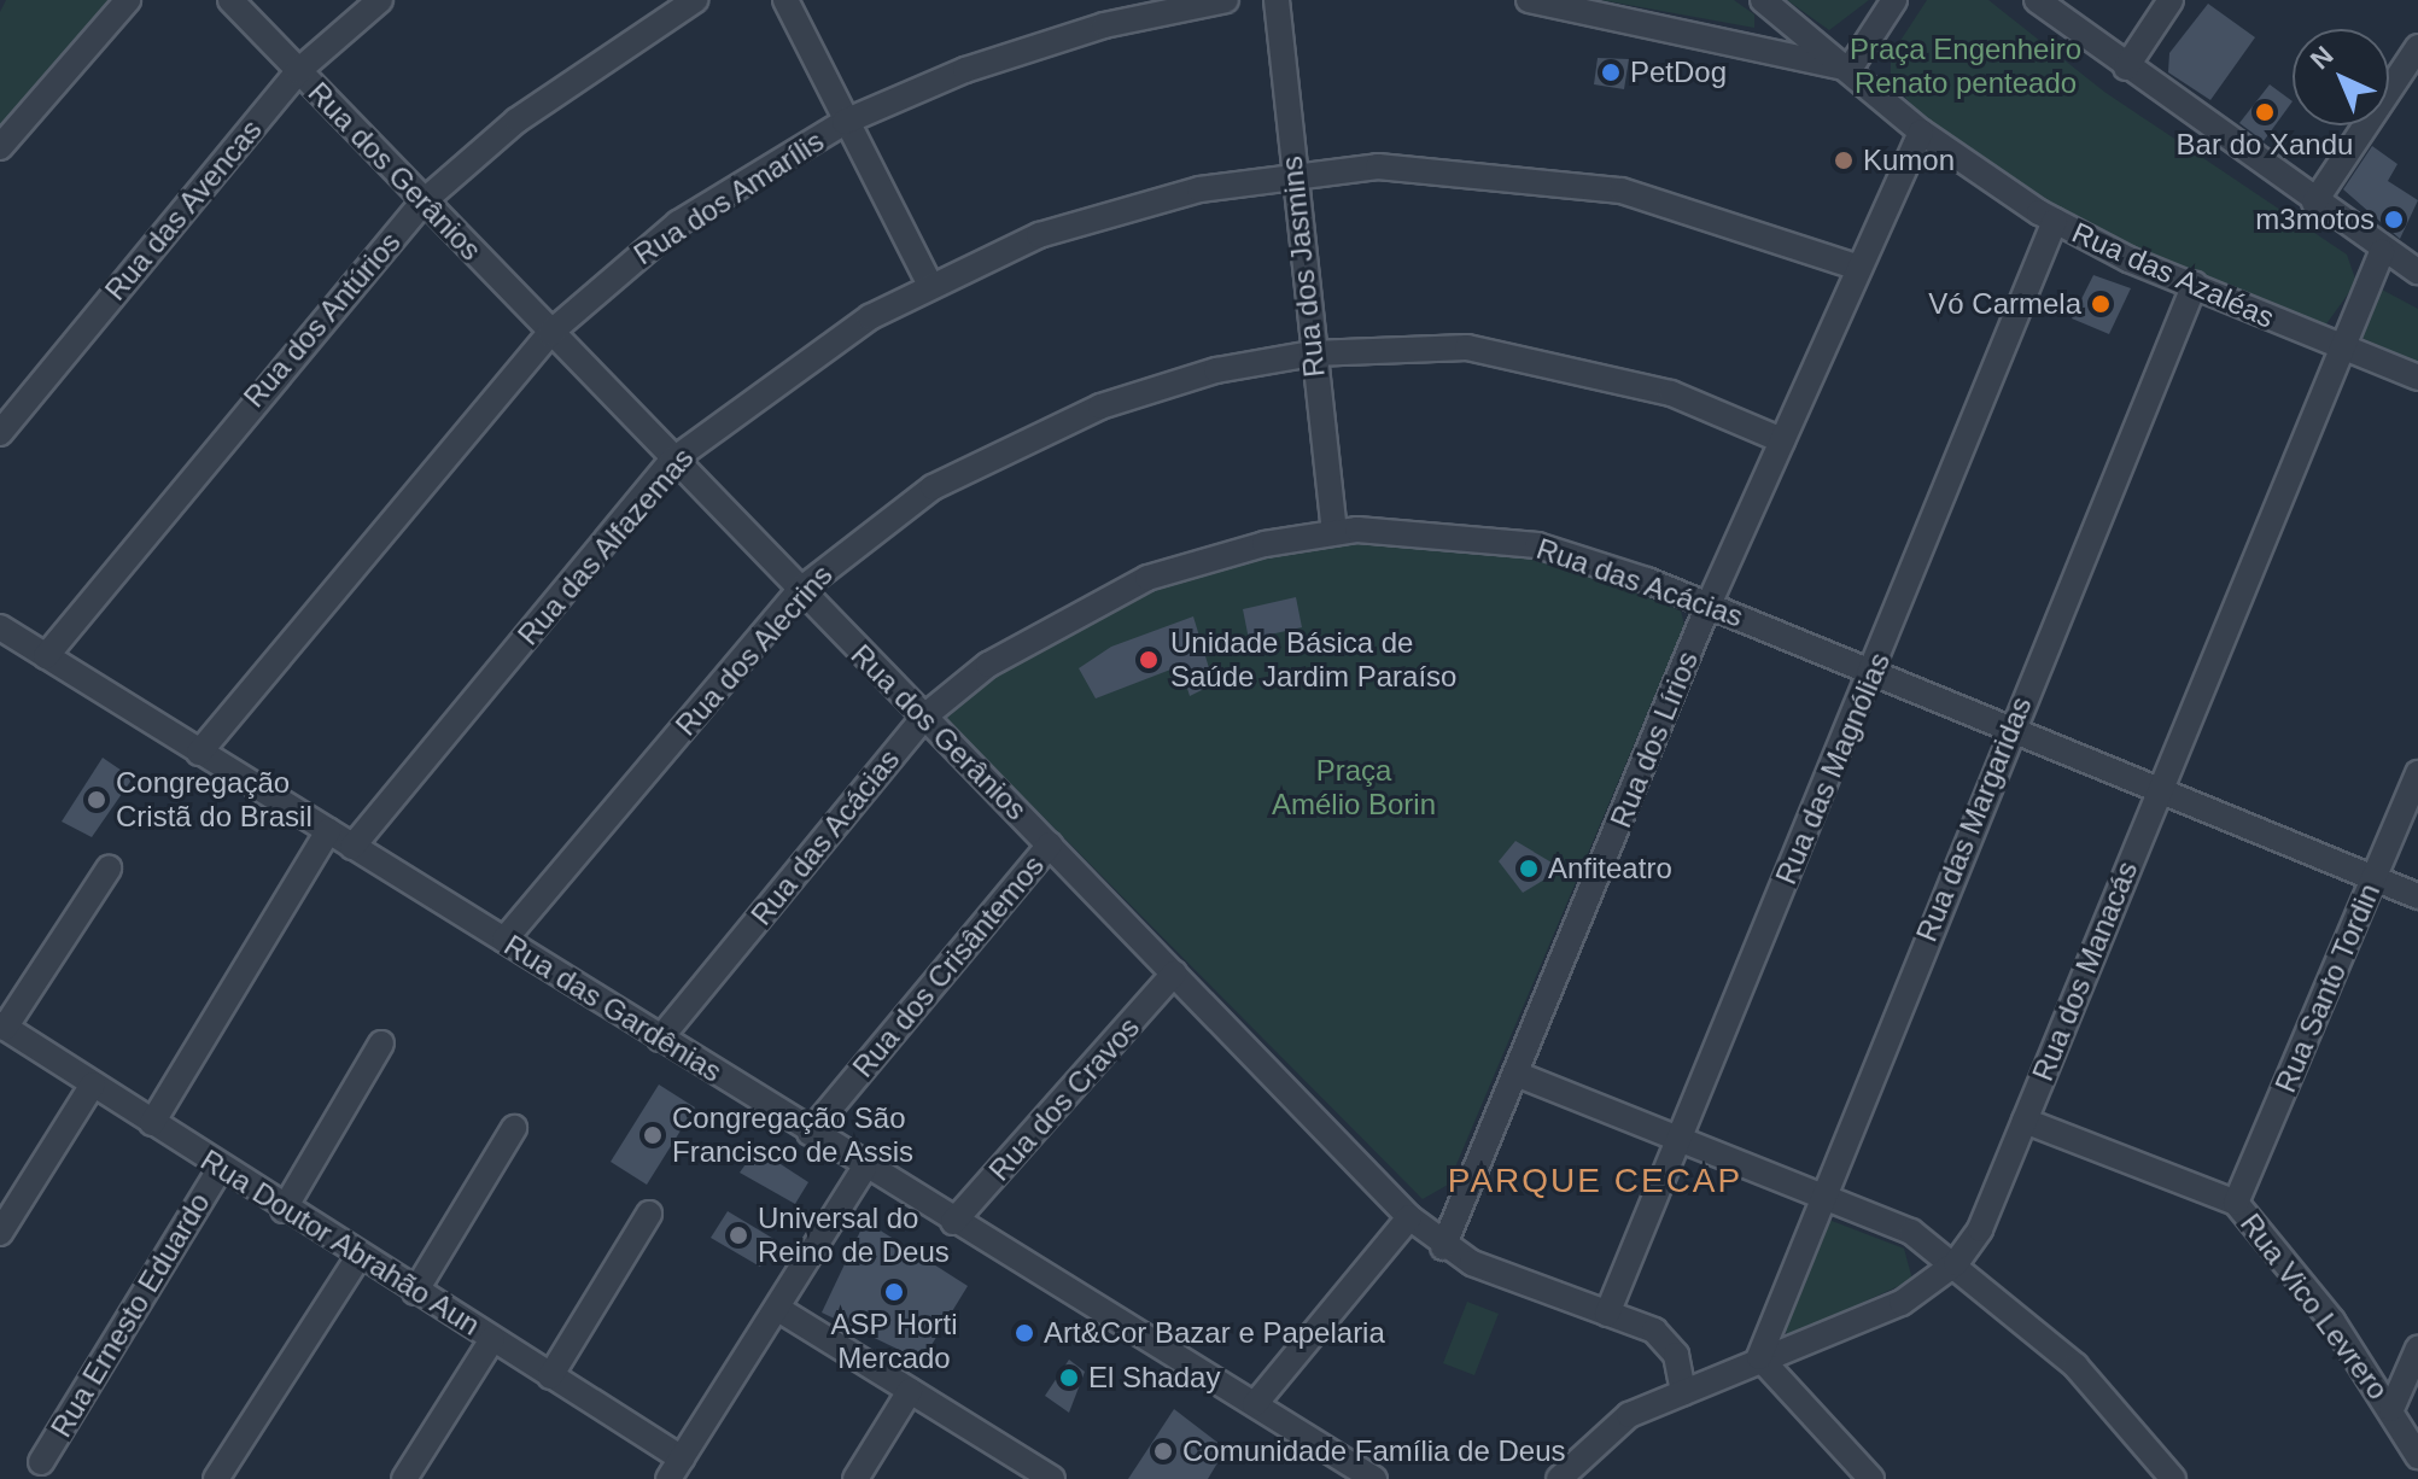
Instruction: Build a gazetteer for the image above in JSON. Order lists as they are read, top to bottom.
{
  "streets": {
    "street": [
      "Rua dos Gerânios",
      "Rua dos Amarílis",
      "Rua das Avencas",
      "Rua dos Jasmins",
      "Rua das Azaléas",
      "Rua dos Antúrios",
      "Rua das Alfazemas",
      "Rua das Acácias",
      "Rua dos Alecrins",
      "Rua dos Lírios",
      "Rua das Magnólias",
      "Rua das Margaridas",
      "Rua dos Crisântemos",
      "Rua dos Manacás",
      "Rua Santo Tordin",
      "Rua das Gardênias",
      "Rua dos Cravos",
      "Rua Doutor Abrahão Aun",
      "Rua Vico Levrero",
      "Rua Ernesto Eduardo"
    ]
  },
  "crossings": [
    ["Rua dos Gerânios", "Rua dos Amarílis"],
    ["Rua dos Gerânios", "Rua das Avencas"],
    ["Rua dos Gerânios", "Rua dos Antúrios"],
    ["Rua dos Gerânios", "Rua das Alfazemas"],
    ["Rua dos Gerânios", "Rua das Acácias"],
    ["Rua dos Gerânios", "Rua dos Alecrins"],
    ["Rua dos Gerânios", "Rua dos Lírios"],
    ["Rua dos Gerânios", "Rua das Magnólias"],
    ["Rua dos Gerânios", "Rua dos Crisântemos"],
    ["Rua dos Gerânios", "Rua dos Manacás"],
    ["Rua dos Gerânios", "Rua dos Cravos"],
    ["Rua dos Amarílis", "Rua das Gardênias"],
    ["Rua dos Jasmins", "Rua das Alfazemas"],
    ["Rua dos Jasmins", "Rua das Acácias"],
    ["Rua dos Jasmins", "Rua dos Alecrins"],
    ["Rua das Azaléas", "Rua dos Lírios"],
    ["Rua das Azaléas", "Rua das Magnólias"],
    ["Rua das Azaléas", "Rua das Margaridas"],
    ["Rua das Azaléas", "Rua dos Manacás"],
    ["Rua dos Antúrios", "Rua das Gardênias"],
    ["Rua das Alfazemas", "Rua dos Lírios"],
    ["Rua das Alfazemas", "Rua das Gardênias"],
    ["Rua das Acácias", "Rua dos Lírios"],
    ["Rua das Acácias", "Rua das Magnólias"],
    ["Rua das Acácias", "Rua das Margaridas"],
    ["Rua das Acácias", "Rua dos Manacás"],
    ["Rua das Acácias", "Rua Santo Tordin"],
    ["Rua das Acácias", "Rua das Gardênias"],
    ["Rua dos Alecrins", "Rua dos Lírios"],
    ["Rua dos Alecrins", "Rua das Gardênias"],
    ["Rua das Margaridas", "Rua dos Manacás"],
    ["Rua dos Crisântemos", "Rua das Gardênias"],
    ["Rua dos Manacás", "Rua Vico Levrero"],
    ["Rua Santo Tordin", "Rua Vico Levrero"],
    ["Rua das Gardênias", "Rua dos Cravos"],
    ["Rua Doutor Abrahão Aun", "Rua Ernesto Eduardo"]
  ],
  "districts": ["PARQUE CECAP"],
  "parks": ["Praça Engenheiro Renato penteado", "Praça Amélio Borin"],
  "places": [
    "PetDog",
    "Bar do Xandu",
    "Kumon",
    "m3motos",
    "Vó Carmela",
    "Unidade Básica de Saúde Jardim Paraíso",
    "Congregação Cristã do Brasil",
    "Anfiteatro",
    "Congregação São Francisco de Assis",
    "Universal do Reino de Deus",
    "ASP Horti Mercado",
    "Art&Cor Bazar e Papelaria",
    "El Shaday",
    "Comunidade Família de Deus"
  ],
  "north": "top left"
}
